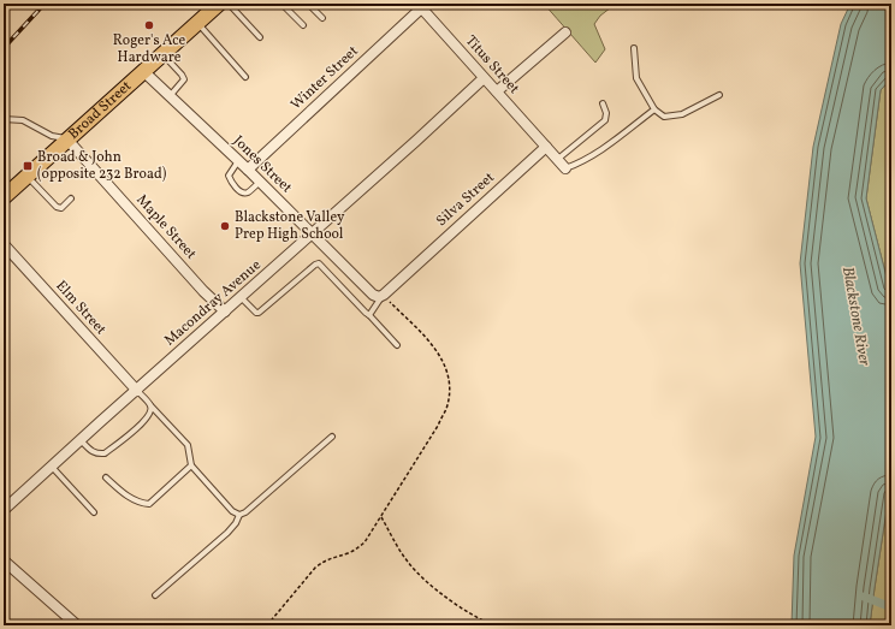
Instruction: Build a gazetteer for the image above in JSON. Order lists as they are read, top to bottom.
{
  "streets": {
    "main road": ["Broad Street"],
    "street": [
      "Titus Street",
      "Winter Street",
      "Jones Street",
      "Silva Street",
      "Maple Street",
      "Macondray Avenue",
      "Elm Street"
    ]
  },
  "crossings": [
    ["Titus Street", "Winter Street"],
    ["Titus Street", "Silva Street"],
    ["Titus Street", "Macondray Avenue"],
    ["Winter Street", "Jones Street"],
    ["Broad Street", "Jones Street"],
    ["Broad Street", "Maple Street"],
    ["Jones Street", "Silva Street"],
    ["Jones Street", "Macondray Avenue"],
    ["Maple Street", "Macondray Avenue"],
    ["Macondray Avenue", "Elm Street"]
  ],
  "water": ["Blackstone River"],
  "places": {
    "other": ["Roger's Ace Hardware", "Blackstone Valley Prep High School"],
    "transit": ["Broad & John (opposite 232 Broad)"]
  }
}
